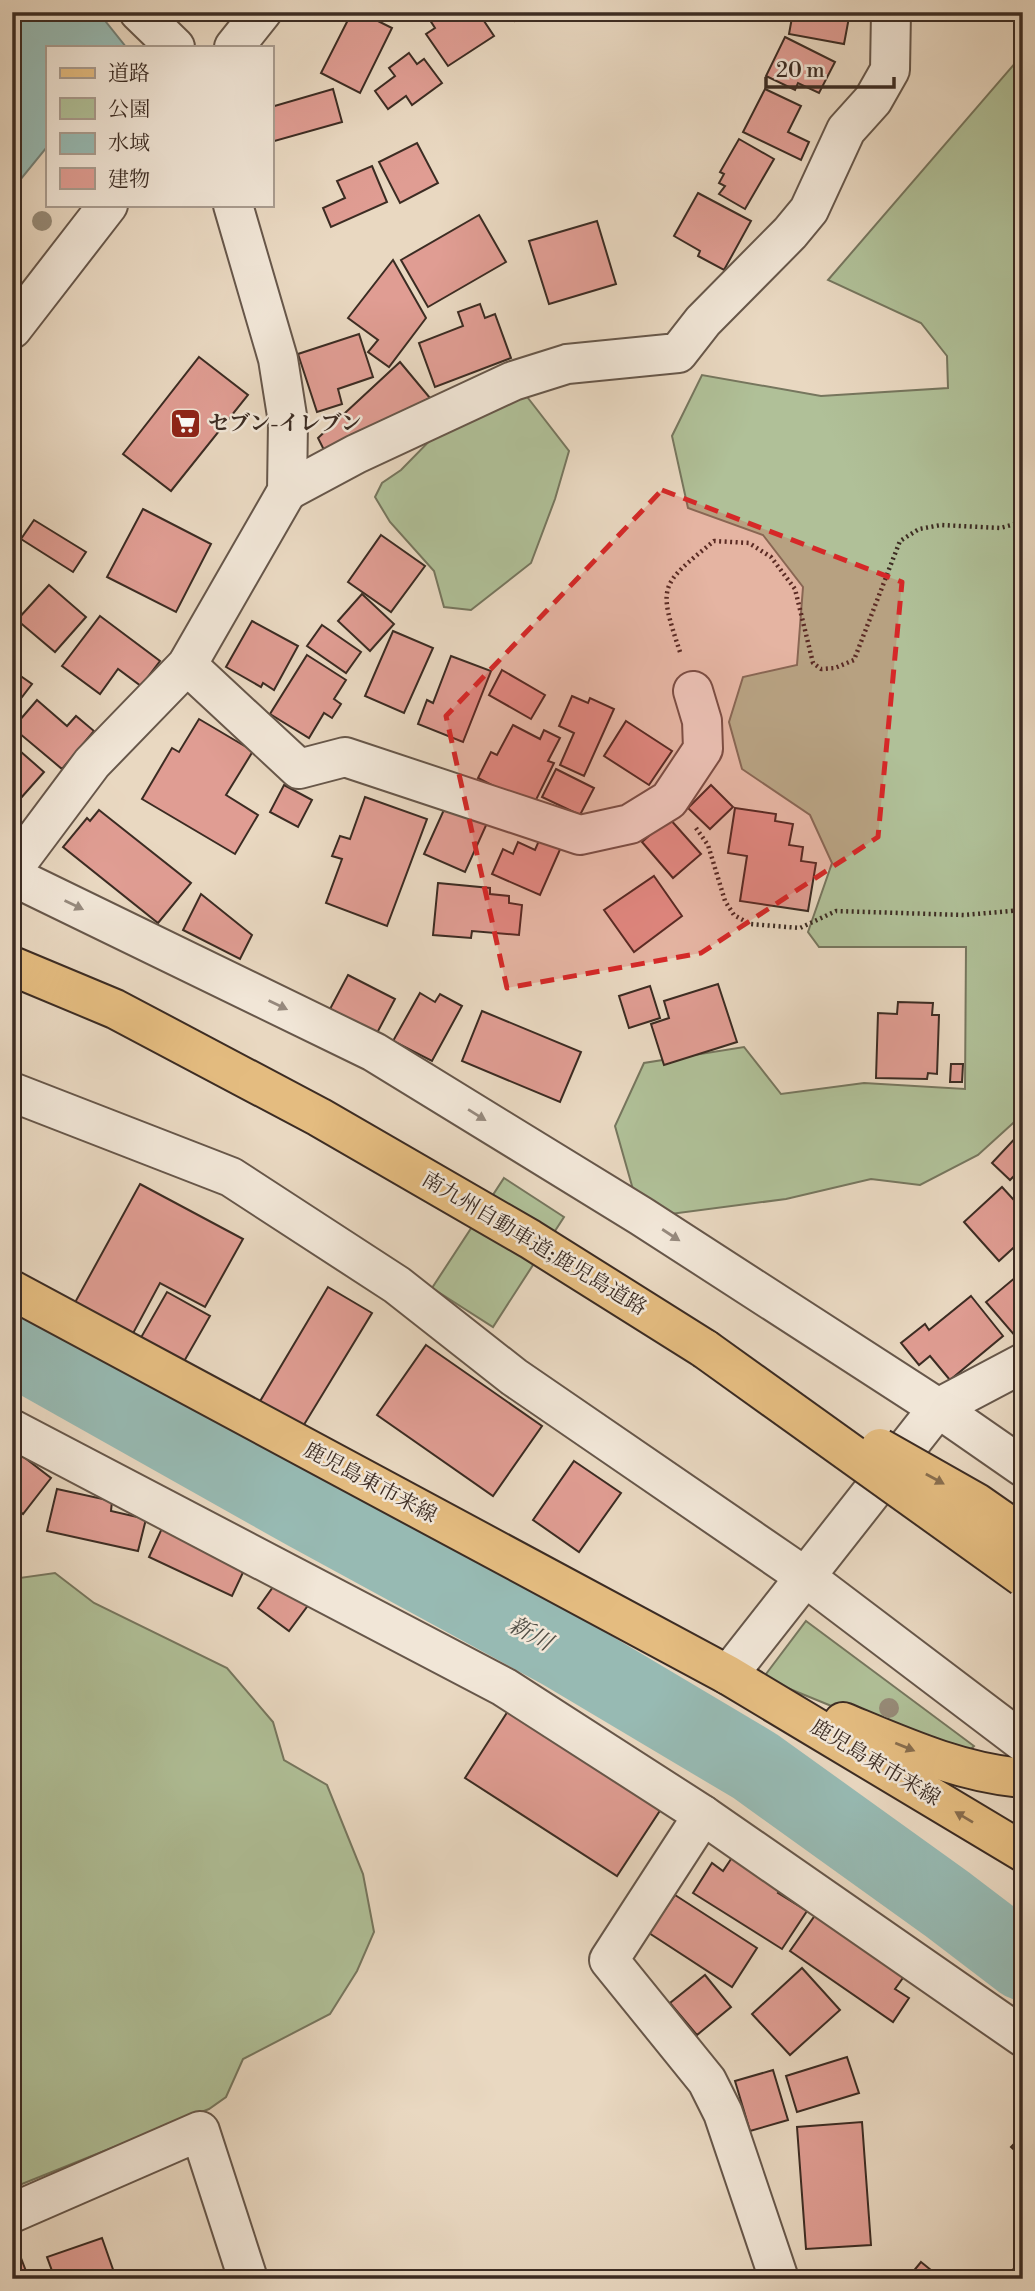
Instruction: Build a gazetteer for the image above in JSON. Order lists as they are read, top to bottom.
{
  "streets": {
    "main road": ["南九州自動車道;鹿児島道路", "鹿児島東市来線"]
  },
  "water": ["新川"],
  "places": {
    "supermarket": ["セブン-イレブン"]
  },
  "legend": [
    "道路",
    "公園",
    "水域",
    "建物"
  ],
  "scale_bar": "20 m"
}
